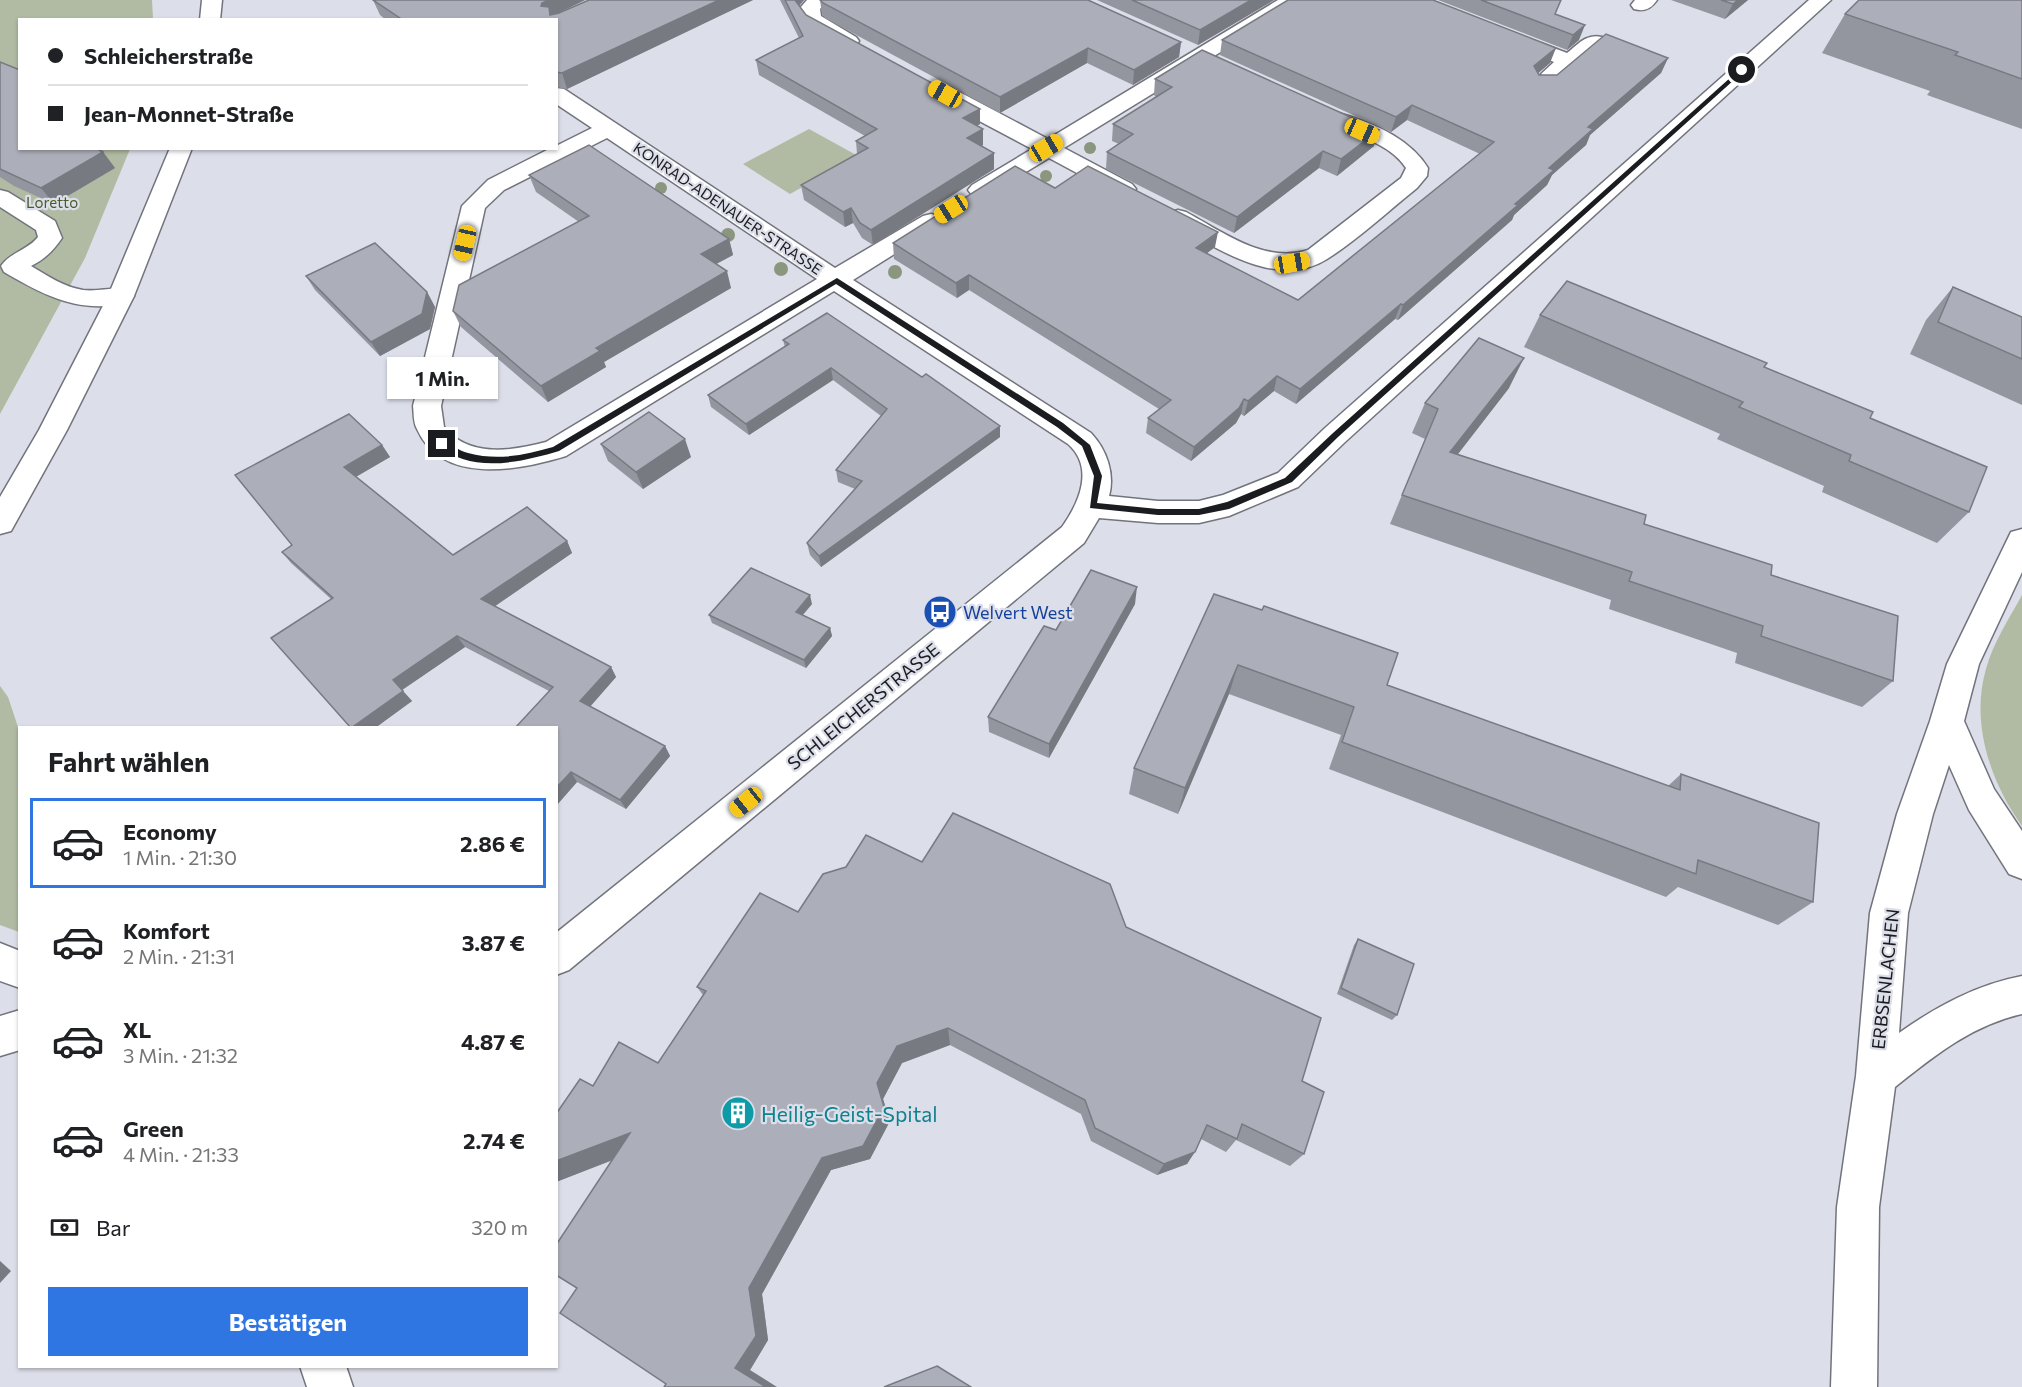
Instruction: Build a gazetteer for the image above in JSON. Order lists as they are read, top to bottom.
{
  "streets": {
    "street": ["KONRAD-ADENAUER-STRASSE", "SCHLEICHERSTRASSE", "ERBSENLACHEN"]
  },
  "crossings": [
    ["KONRAD-ADENAUER-STRASSE", "SCHLEICHERSTRASSE"]
  ],
  "parks": ["Loretto"],
  "places": {
    "bus stop": ["Welvert West"],
    "building": ["Heilig-Geist-Spital"]
  },
  "page": {
    "banner": ["Schleicherstraße", "Jean-Monnet-Straße"],
    "bubble": "1 Min.",
    "heading": "Fahrt wählen",
    "list": [
      {
        "name": "Economy",
        "note": "1 Min. · 21:30",
        "value": "2.86 €"
      },
      {
        "name": "Komfort",
        "note": "2 Min. · 21:31",
        "value": "3.87 €"
      },
      {
        "name": "XL",
        "note": "3 Min. · 21:32",
        "value": "4.87 €"
      },
      {
        "name": "Green",
        "note": "4 Min. · 21:33",
        "value": "2.74 €"
      }
    ],
    "pay": ["Bar", "320 m"],
    "buttons": "Bestätigen"
  }
}
